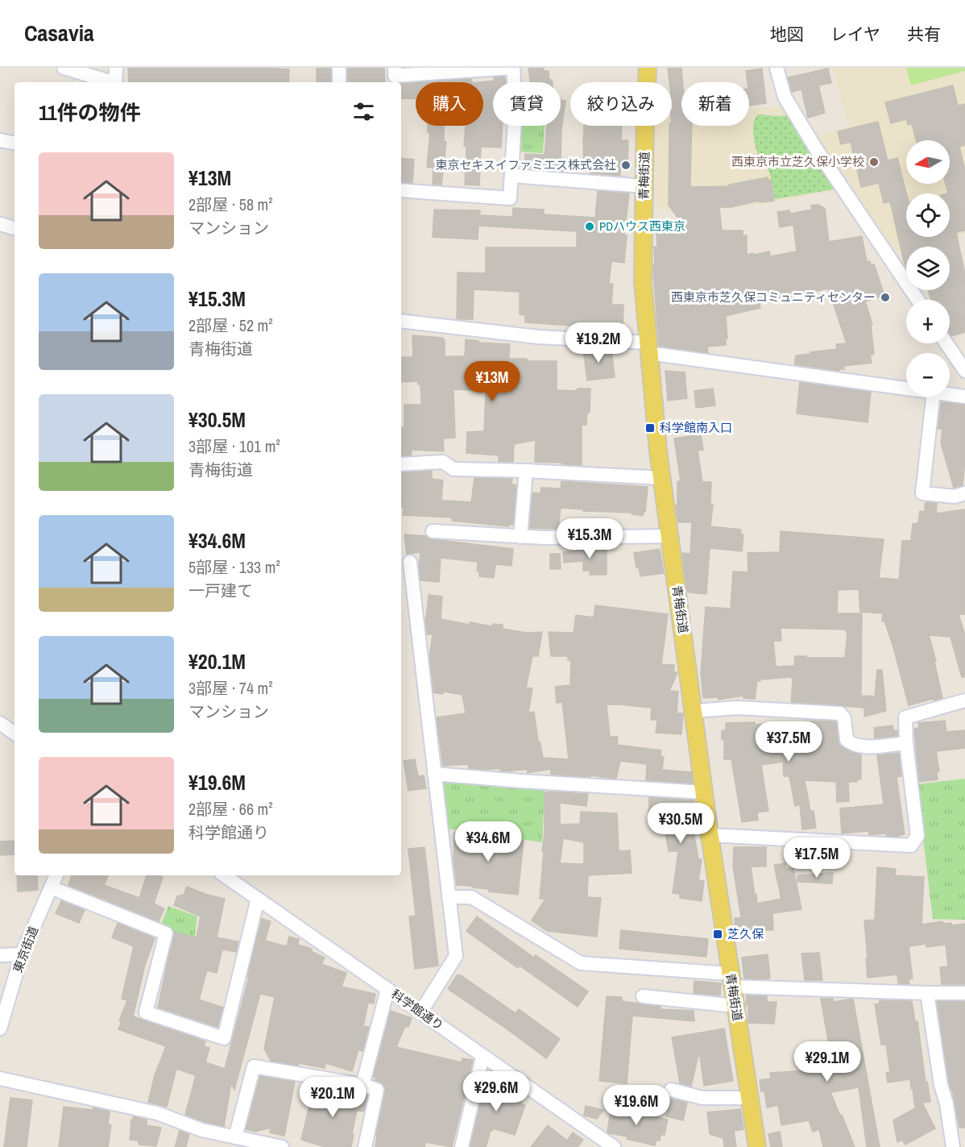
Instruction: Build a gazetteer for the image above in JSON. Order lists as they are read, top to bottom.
{
  "streets": {
    "main road": ["青梅街道"],
    "street": ["東京街道", "科学館通り"]
  },
  "places": {
    "other": [
      "西東京市立芝久保小学校",
      "東京セキスイファミエス株式会社",
      "PDハウス西東京",
      "西東京市芝久保コミュニティセンター"
    ],
    "transit": ["科学館南入口", "芝久保"]
  },
  "north": "left",
  "page": {
    "header": "Casavia",
    "nav": ["地図", "レイヤ", "共有"],
    "chip": [
      "購入",
      "賃貸",
      "絞り込み",
      "新着"
    ],
    "heading": "11件の物件",
    "map_buttons": ["+", "−"],
    "list": [
      {
        "name": "¥13M",
        "note": "2部屋 · 58 m² · マンション"
      },
      {
        "name": "¥15.3M",
        "note": "2部屋 · 52 m² · 青梅街道"
      },
      {
        "name": "¥30.5M",
        "note": "3部屋 · 101 m² · 青梅街道"
      },
      {
        "name": "¥34.6M",
        "note": "5部屋 · 133 m² · 一戸建て"
      },
      {
        "name": "¥20.1M",
        "note": "3部屋 · 74 m² · マンション"
      },
      {
        "name": "¥19.6M",
        "note": "2部屋 · 66 m² · 科学館通り"
      }
    ],
    "price": [
      "¥19.2M",
      "¥13M",
      "¥15.3M",
      "¥37.5M",
      "¥30.5M",
      "¥34.6M",
      "¥17.5M",
      "¥29.1M",
      "¥29.6M",
      "¥20.1M",
      "¥19.6M"
    ]
  }
}
